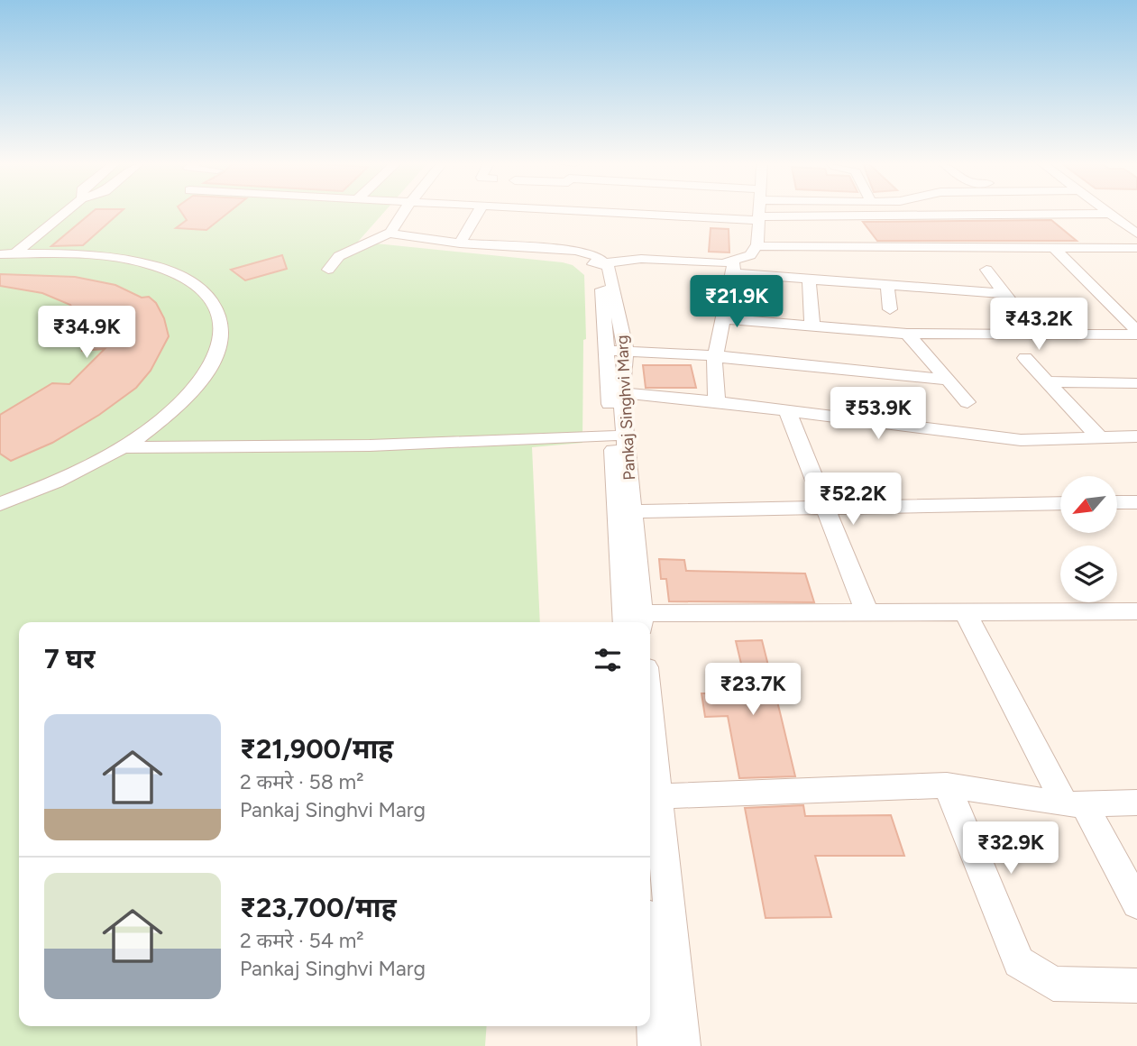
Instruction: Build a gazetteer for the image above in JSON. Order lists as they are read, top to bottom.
{
  "streets": {
    "street": ["Pankaj Singhvi Marg"]
  },
  "north": "bottom left",
  "page": {
    "price": [
      "₹21.9K",
      "₹43.2K",
      "₹34.9K",
      "₹53.9K",
      "₹52.2K",
      "₹23.7K",
      "₹32.9K"
    ],
    "heading": "7 घर",
    "list": [
      {
        "name": "₹21,900/माह",
        "note": "2 कमरे · 58 m² · Pankaj Singhvi Marg"
      },
      {
        "name": "₹23,700/माह",
        "note": "2 कमरे · 54 m² · Pankaj Singhvi Marg"
      }
    ]
  }
}
